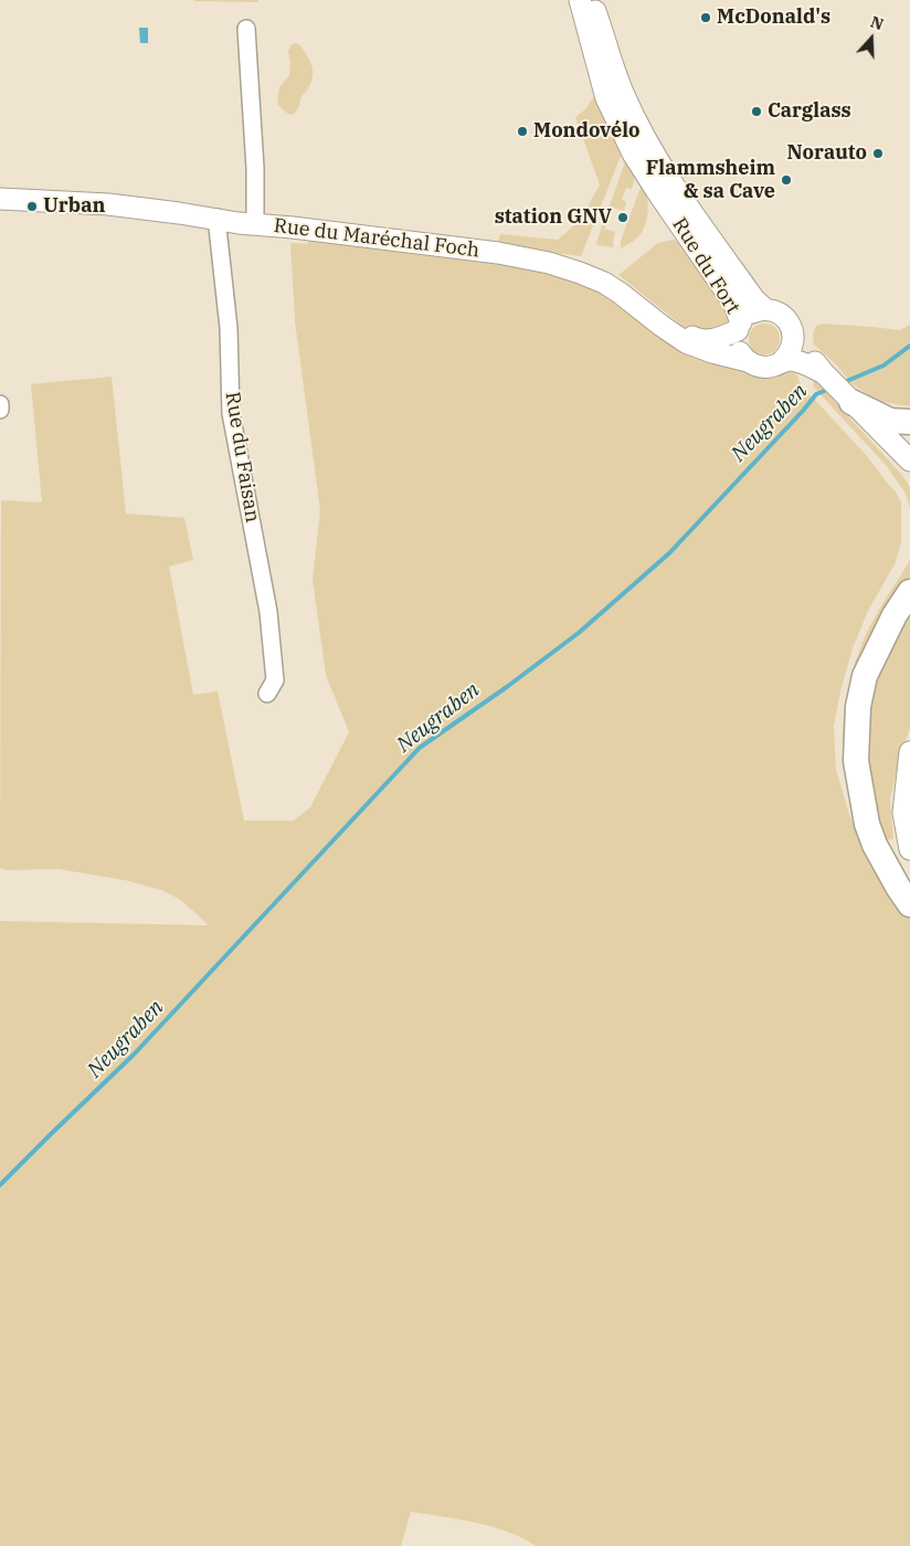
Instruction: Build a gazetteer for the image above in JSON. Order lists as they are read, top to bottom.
{
  "streets": {
    "main road": ["Rue du Maréchal Foch", "Rue du Fort"],
    "street": ["Rue du Faisan"]
  },
  "crossings": [
    ["Rue du Maréchal Foch", "Rue du Fort"],
    ["Rue du Maréchal Foch", "Rue du Faisan"]
  ],
  "water": ["Neugraben"],
  "places": [
    "McDonald's",
    "Carglass",
    "Mondovélo",
    "Norauto",
    "Flammsheim & sa Cave",
    "Urban",
    "station GNV"
  ],
  "north": "top"
}
